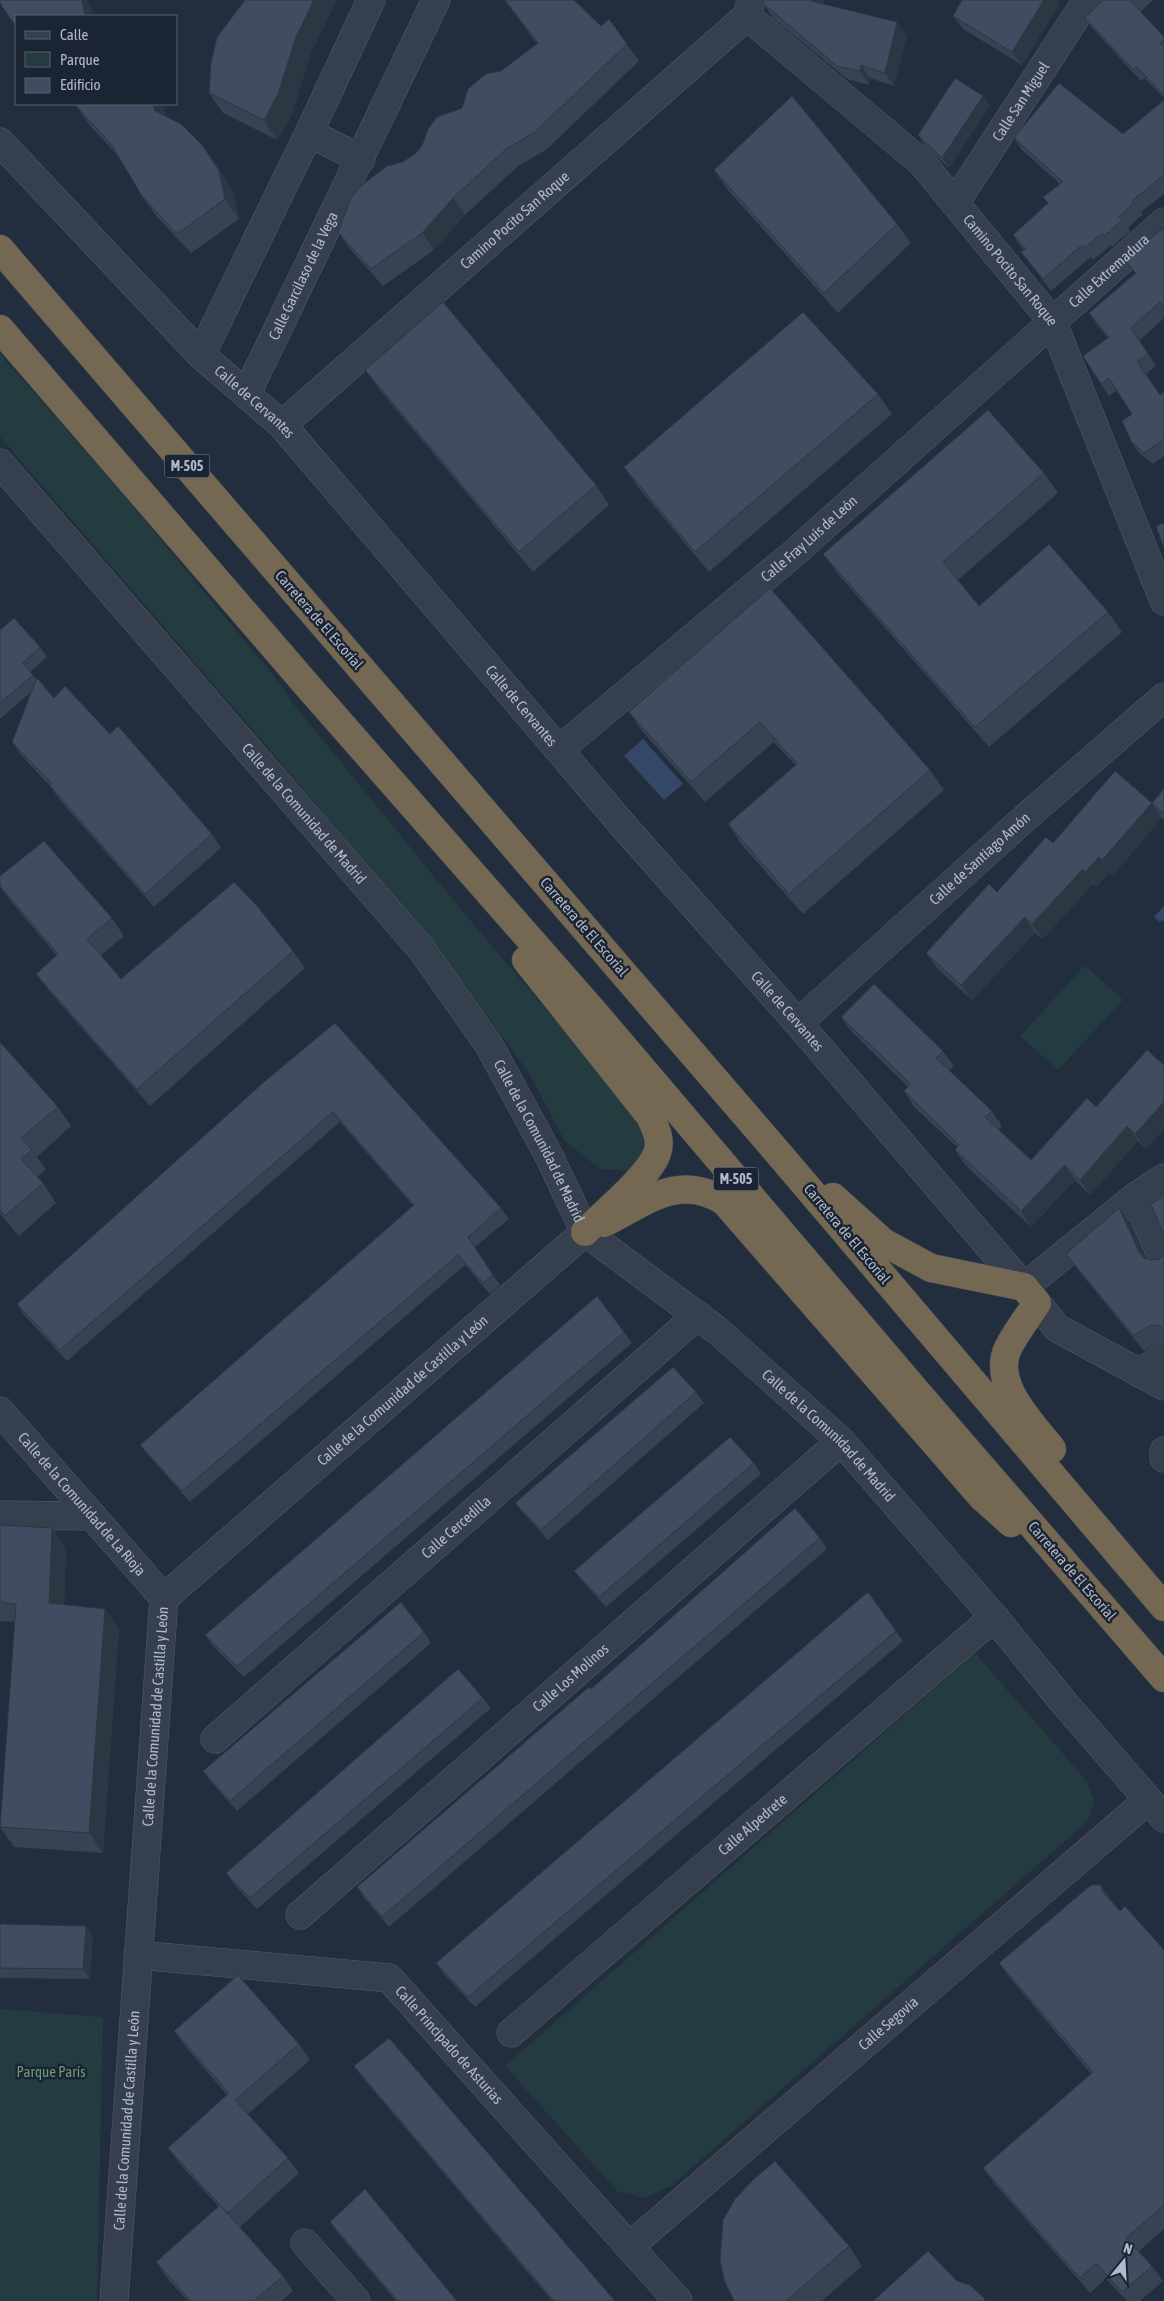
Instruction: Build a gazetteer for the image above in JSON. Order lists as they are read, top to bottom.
{
  "streets": {
    "highway": ["M-505", "Carretera de El Escorial"],
    "street": [
      "Calle San Miguel",
      "Camino Pocito San Roque",
      "Calle Extremadura",
      "Calle Garcilaso de la Vega",
      "Calle de Cervantes",
      "Calle Fray Luis de León",
      "Calle de la Comunidad de Madrid",
      "Calle de Santiago Amón",
      "Calle de la Comunidad de Castilla y León",
      "Calle de la Comunidad de La Rioja",
      "Calle Cercedilla",
      "Calle Los Molinos",
      "Calle Alpedrete",
      "Calle Segovia",
      "Calle Principado de Asturias"
    ]
  },
  "crossings": [
    ["Calle San Miguel", "Camino Pocito San Roque"],
    ["Camino Pocito San Roque", "Calle Extremadura"],
    ["Camino Pocito San Roque", "Calle de Cervantes"],
    ["Camino Pocito San Roque", "Calle Fray Luis de León"],
    ["Calle Extremadura", "Calle Fray Luis de León"],
    ["Calle Garcilaso de la Vega", "Calle de Cervantes"],
    ["Calle de Cervantes", "M-505"],
    ["Calle de Cervantes", "Calle Fray Luis de León"],
    ["Calle de Cervantes", "Calle de Santiago Amón"],
    ["M-505", "Carretera de El Escorial"],
    ["M-505", "Calle de la Comunidad de Madrid"],
    ["M-505", "Calle de la Comunidad de Castilla y León"],
    ["Calle de la Comunidad de Madrid", "Calle de la Comunidad de Castilla y León"],
    ["Calle de la Comunidad de Madrid", "Calle Cercedilla"],
    ["Calle de la Comunidad de Madrid", "Calle Los Molinos"],
    ["Calle de la Comunidad de Madrid", "Calle Alpedrete"],
    ["Calle de la Comunidad de Madrid", "Calle Segovia"],
    ["Calle de la Comunidad de Castilla y León", "Calle de la Comunidad de La Rioja"],
    ["Calle de la Comunidad de Castilla y León", "Calle Principado de Asturias"],
    ["Calle Segovia", "Calle Principado de Asturias"]
  ],
  "parks": ["Parque París"],
  "legend": ["Calle", "Parque", "Edificio"],
  "north": "top"
}
